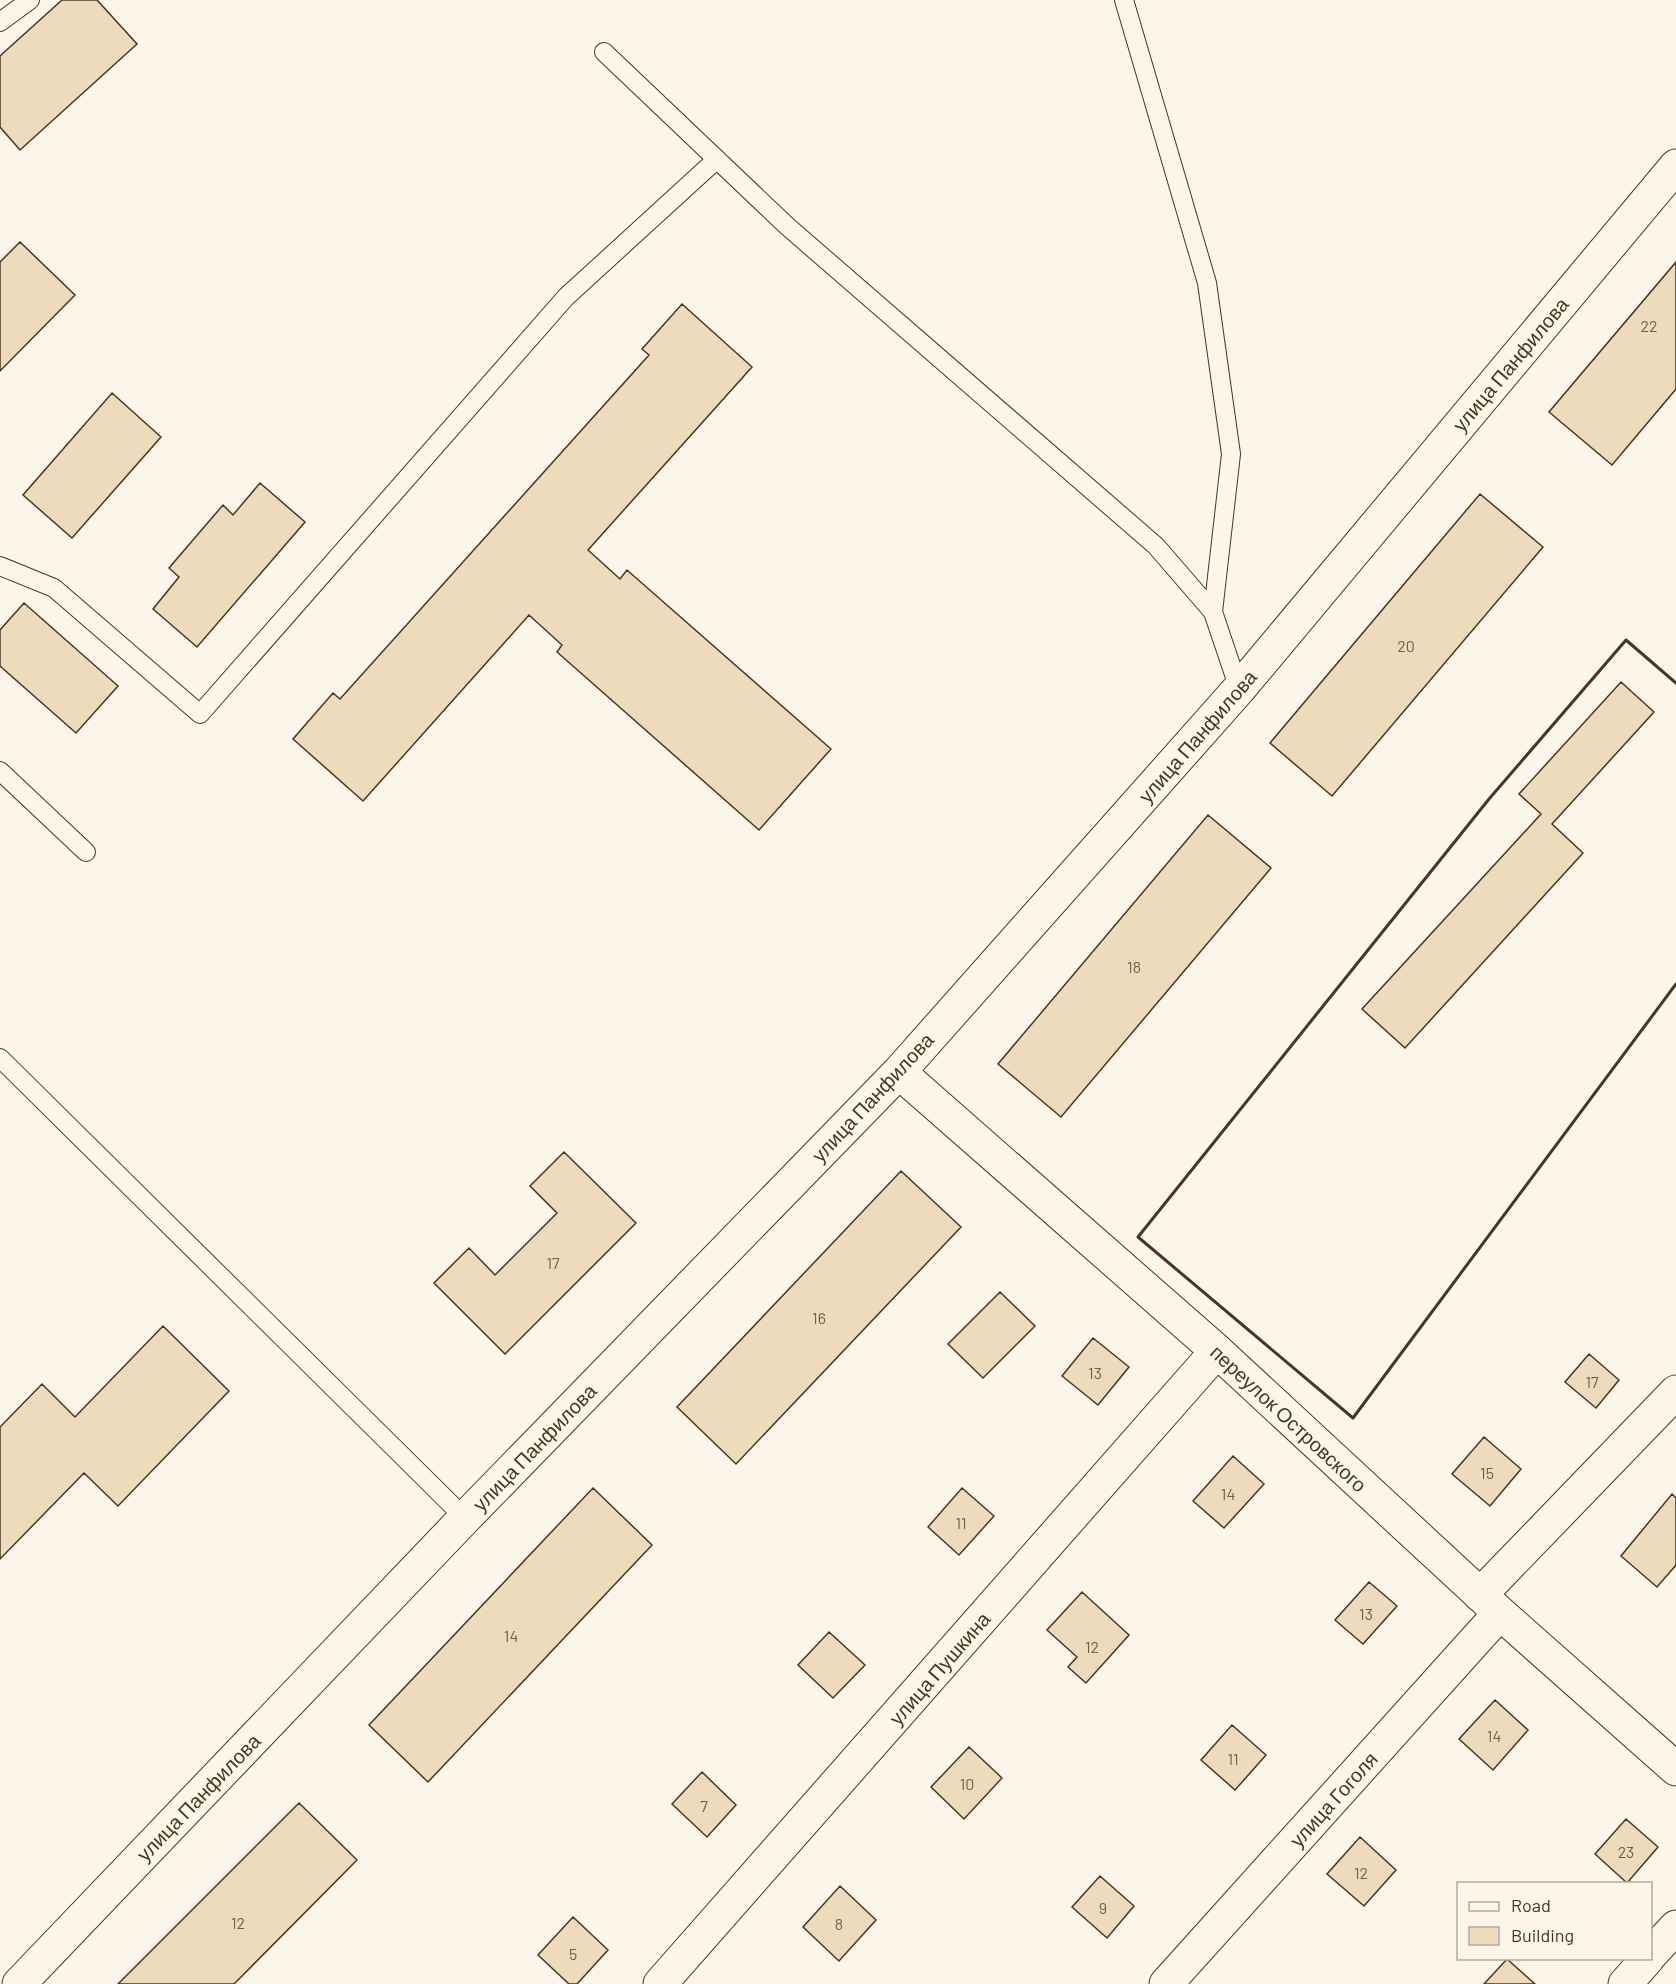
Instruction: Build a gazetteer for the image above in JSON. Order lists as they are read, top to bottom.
{
  "streets": {
    "street": [
      "улица Панфилова",
      "переулок Островского",
      "улица Пушкина",
      "улица Гоголя"
    ]
  },
  "crossings": [
    ["улица Панфилова", "переулок Островского"],
    ["переулок Островского", "улица Пушкина"],
    ["переулок Островского", "улица Гоголя"]
  ],
  "house_numbers": [
    "22",
    "20",
    "18",
    "17",
    "16",
    "13",
    "17",
    "15",
    "14",
    "11",
    "13",
    "14",
    "12",
    "14",
    "11",
    "10",
    "7",
    "23",
    "12",
    "9",
    "12",
    "8",
    "5"
  ],
  "legend": ["Road", "Building"]
}
